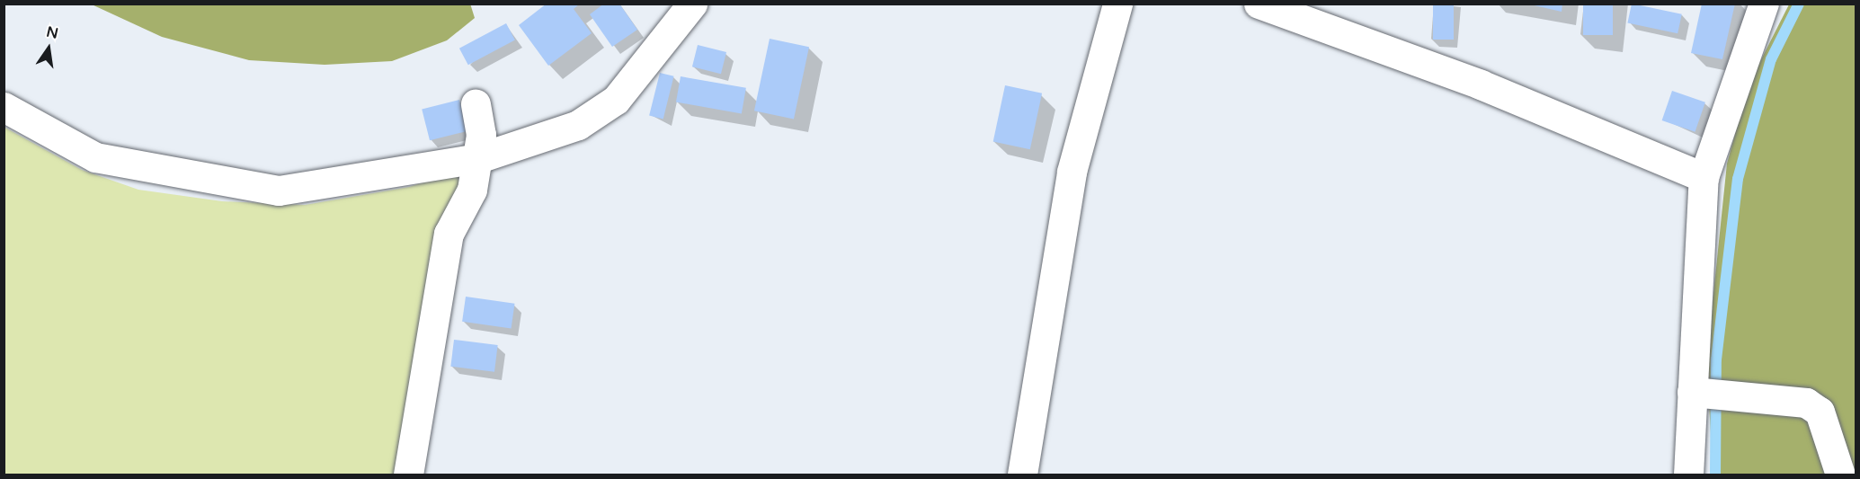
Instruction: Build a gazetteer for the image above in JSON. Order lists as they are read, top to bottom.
{
  "north": "top"
}
